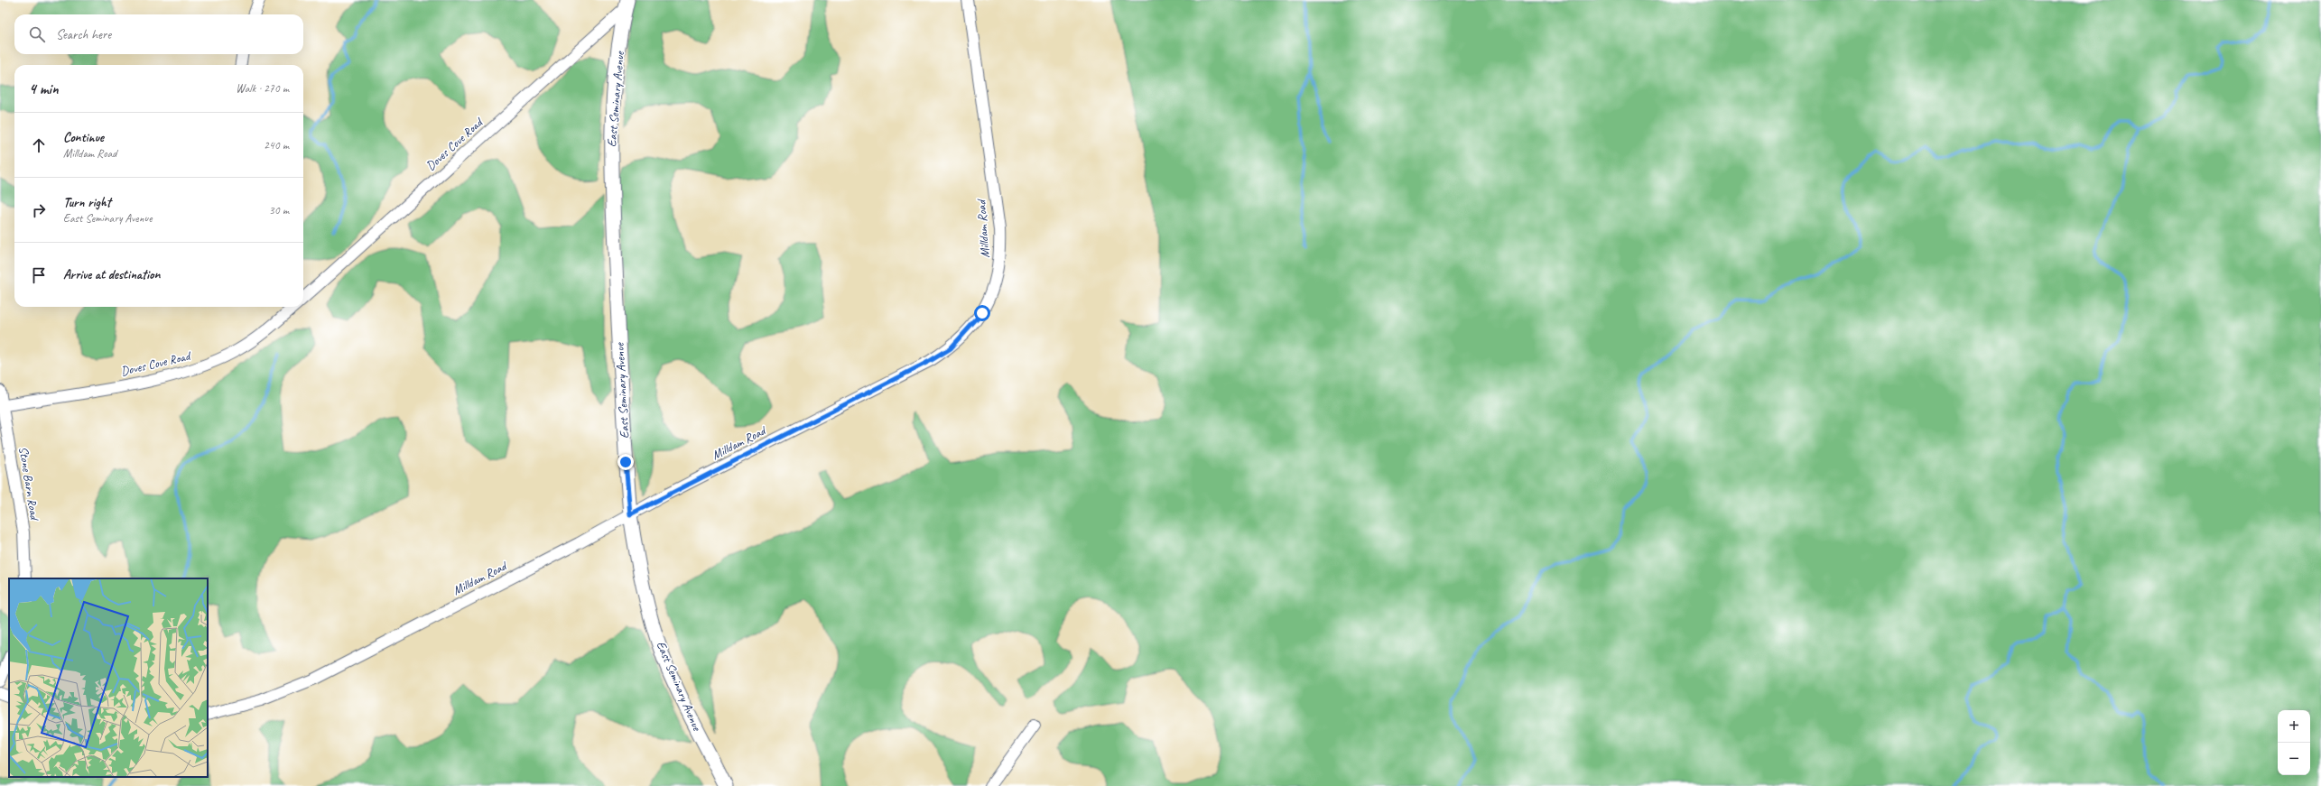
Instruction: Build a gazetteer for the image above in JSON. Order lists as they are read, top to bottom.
{
  "streets": {
    "street": [
      "East Seminary Avenue",
      "Doves Cove Road",
      "Milldam Road",
      "Stone Barn Road"
    ]
  },
  "crossings": [
    ["East Seminary Avenue", "Doves Cove Road"],
    ["East Seminary Avenue", "Milldam Road"],
    ["Doves Cove Road", "Stone Barn Road"]
  ],
  "page": {
    "search": "Search here",
    "heading": ["4 min", "Walk · 270 m"],
    "list": [
      ["Continue", "Milldam Road", "240 m"],
      ["Turn right", "East Seminary Avenue", "30 m"],
      "Arrive at destination"
    ],
    "map_buttons": ["+", "−"]
  }
}
